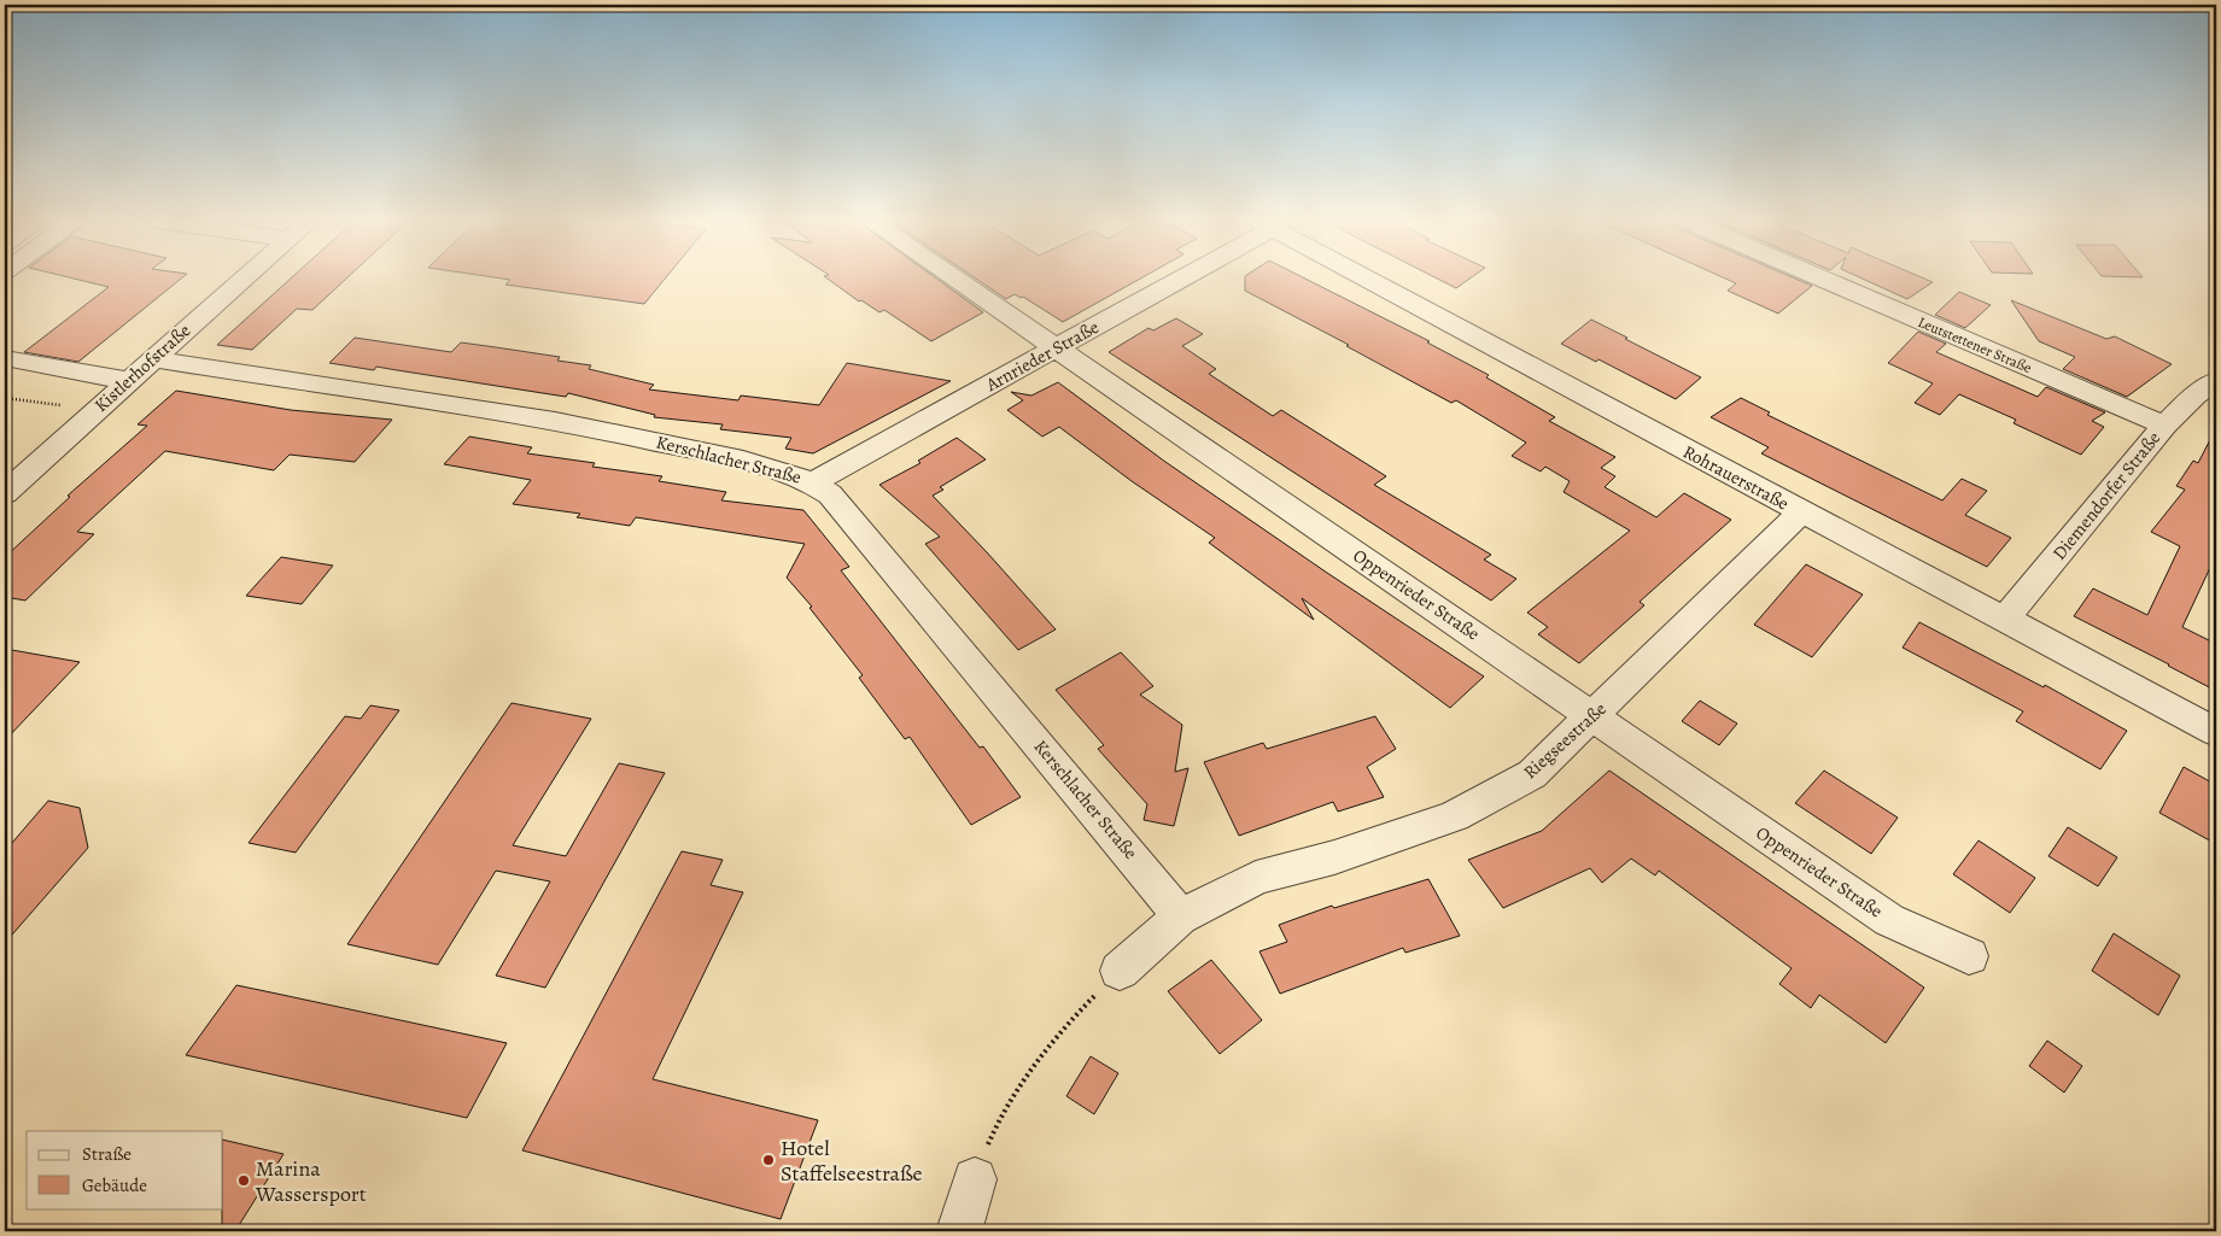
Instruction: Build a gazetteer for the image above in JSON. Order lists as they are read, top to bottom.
{
  "streets": {
    "street": [
      "Leutstettener Straße",
      "Arnrieder Straße",
      "Kistlerhofstraße",
      "Kerschlacher Straße",
      "Rohrauerstraße",
      "Diemendorfer Straße",
      "Oppenrieder Straße",
      "Riegseestraße"
    ]
  },
  "crossings": [
    ["Leutstettener Straße", "Diemendorfer Straße"],
    ["Arnrieder Straße", "Kerschlacher Straße"],
    ["Arnrieder Straße", "Oppenrieder Straße"],
    ["Kistlerhofstraße", "Kerschlacher Straße"],
    ["Kerschlacher Straße", "Riegseestraße"],
    ["Rohrauerstraße", "Diemendorfer Straße"],
    ["Rohrauerstraße", "Riegseestraße"],
    ["Oppenrieder Straße", "Riegseestraße"]
  ],
  "places": ["Hotel Staffelseestraße", "Marina Wassersport"],
  "legend": ["Straße", "Gebäude"]
}
